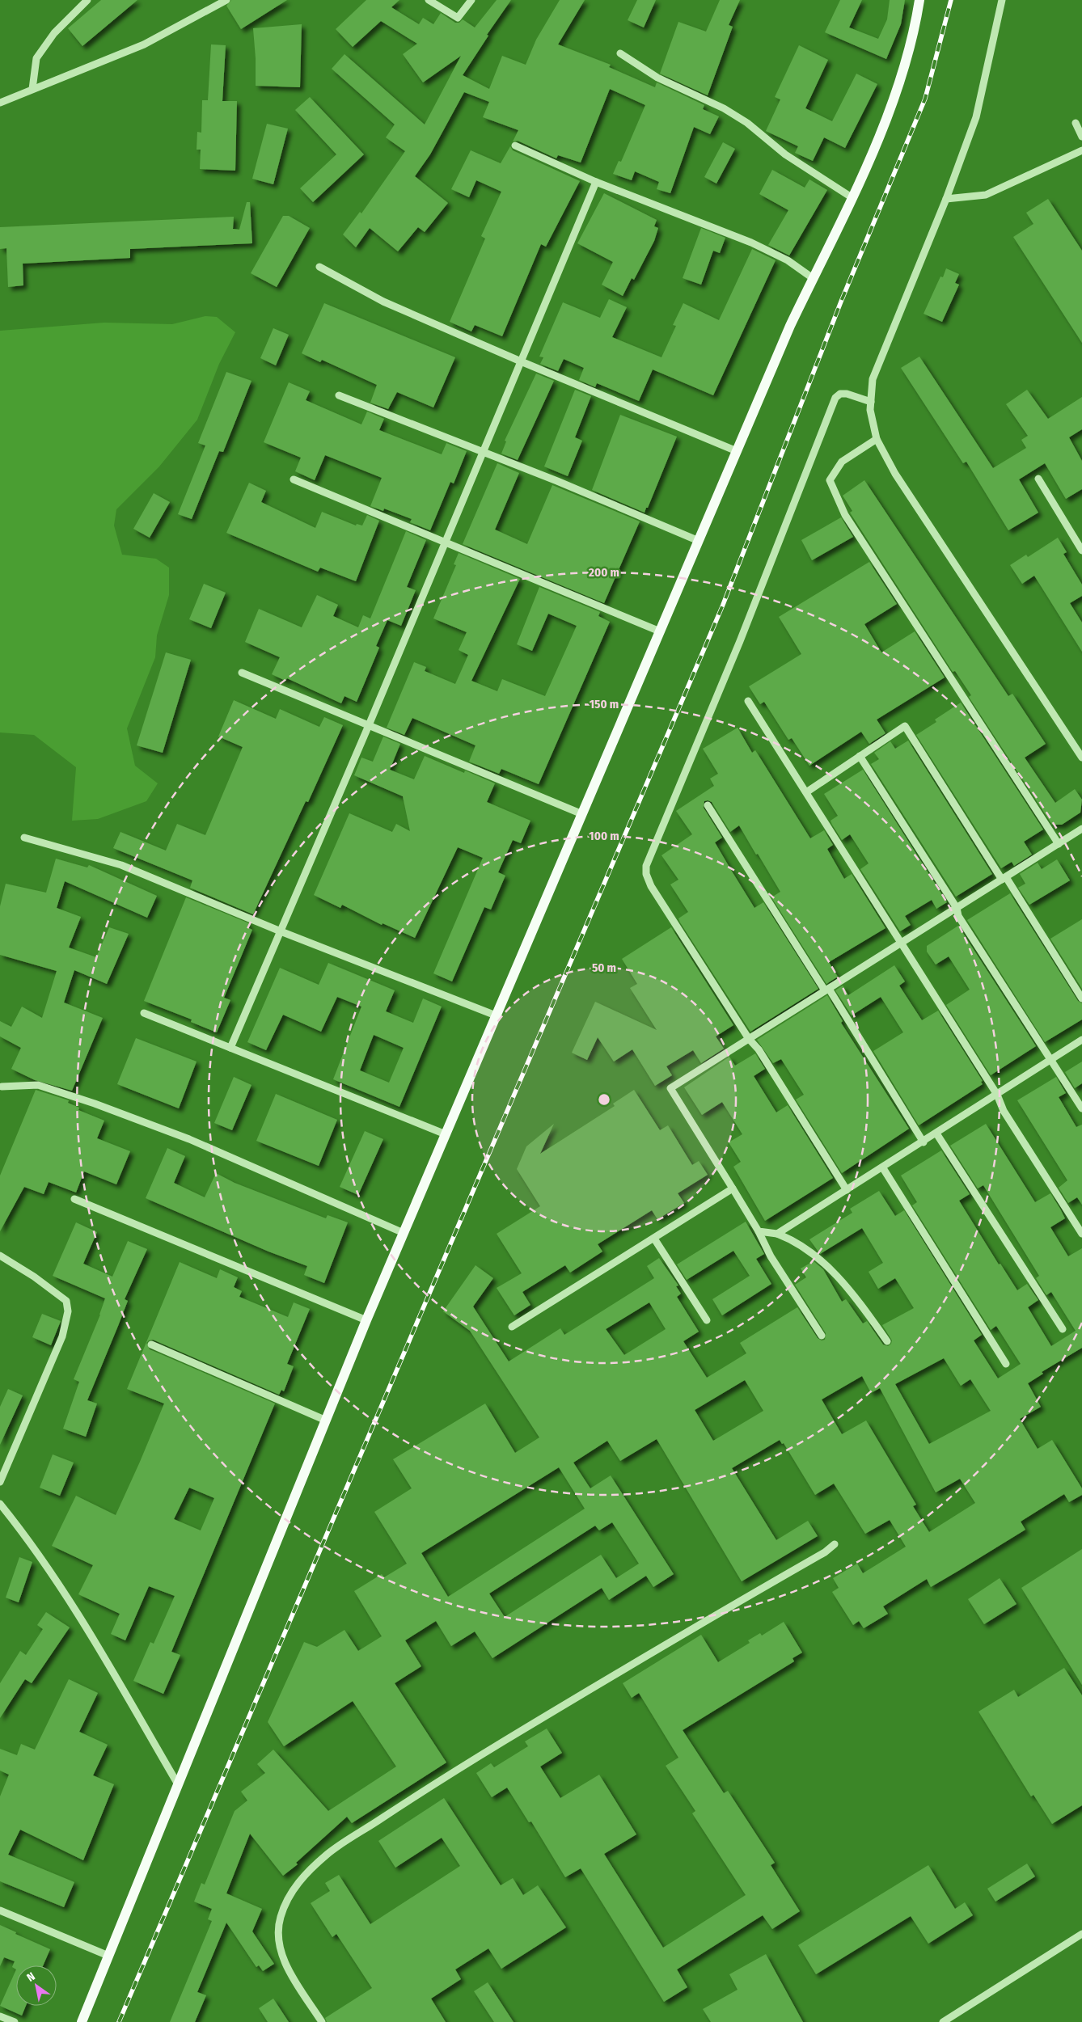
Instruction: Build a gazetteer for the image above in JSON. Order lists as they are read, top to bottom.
{
  "north": "top left",
  "rings": [
    "200 m",
    "150 m",
    "100 m",
    "50 m"
  ]
}
